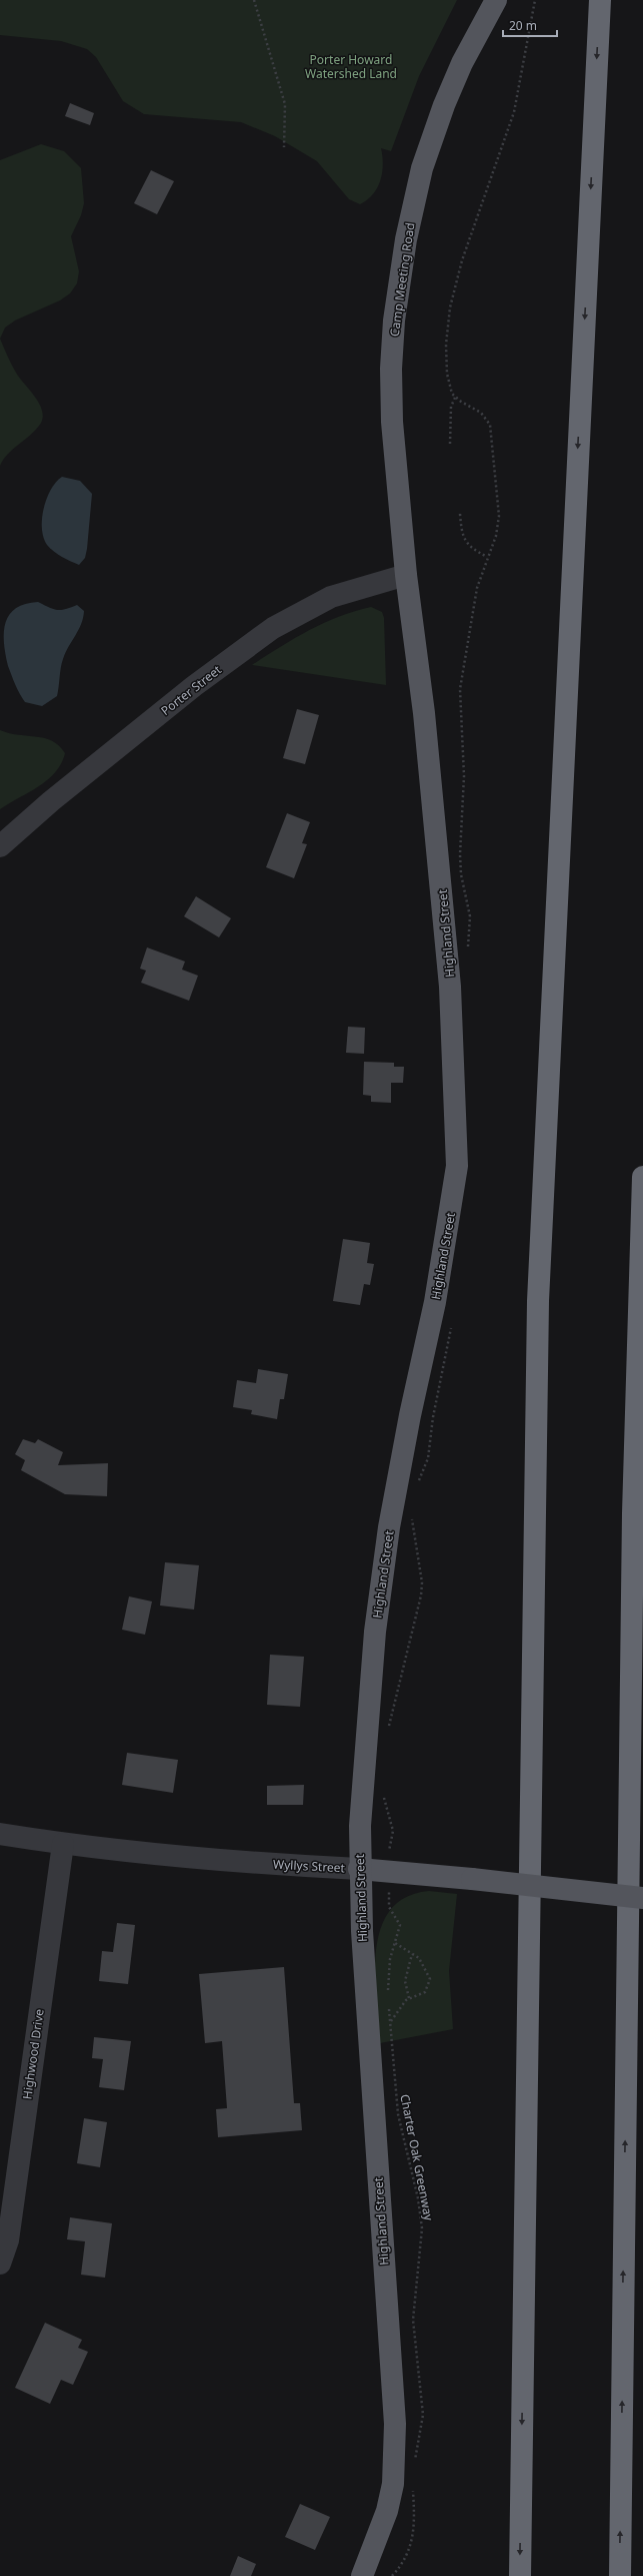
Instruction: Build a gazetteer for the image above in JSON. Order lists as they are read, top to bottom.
{
  "streets": {
    "main road": ["Camp Meeting Road", "Highland Street", "Wyllys Street"],
    "street": ["Porter Street", "Highwood Drive"],
    "path": ["Charter Oak Greenway"]
  },
  "crossings": [
    ["Camp Meeting Road", "Porter Street"],
    ["Camp Meeting Road", "Highland Street"],
    ["Porter Street", "Highland Street"],
    ["Highland Street", "Wyllys Street"],
    ["Wyllys Street", "Highwood Drive"]
  ],
  "parks": ["Porter Howard Watershed Land"],
  "scale_bar": "20 m"
}
